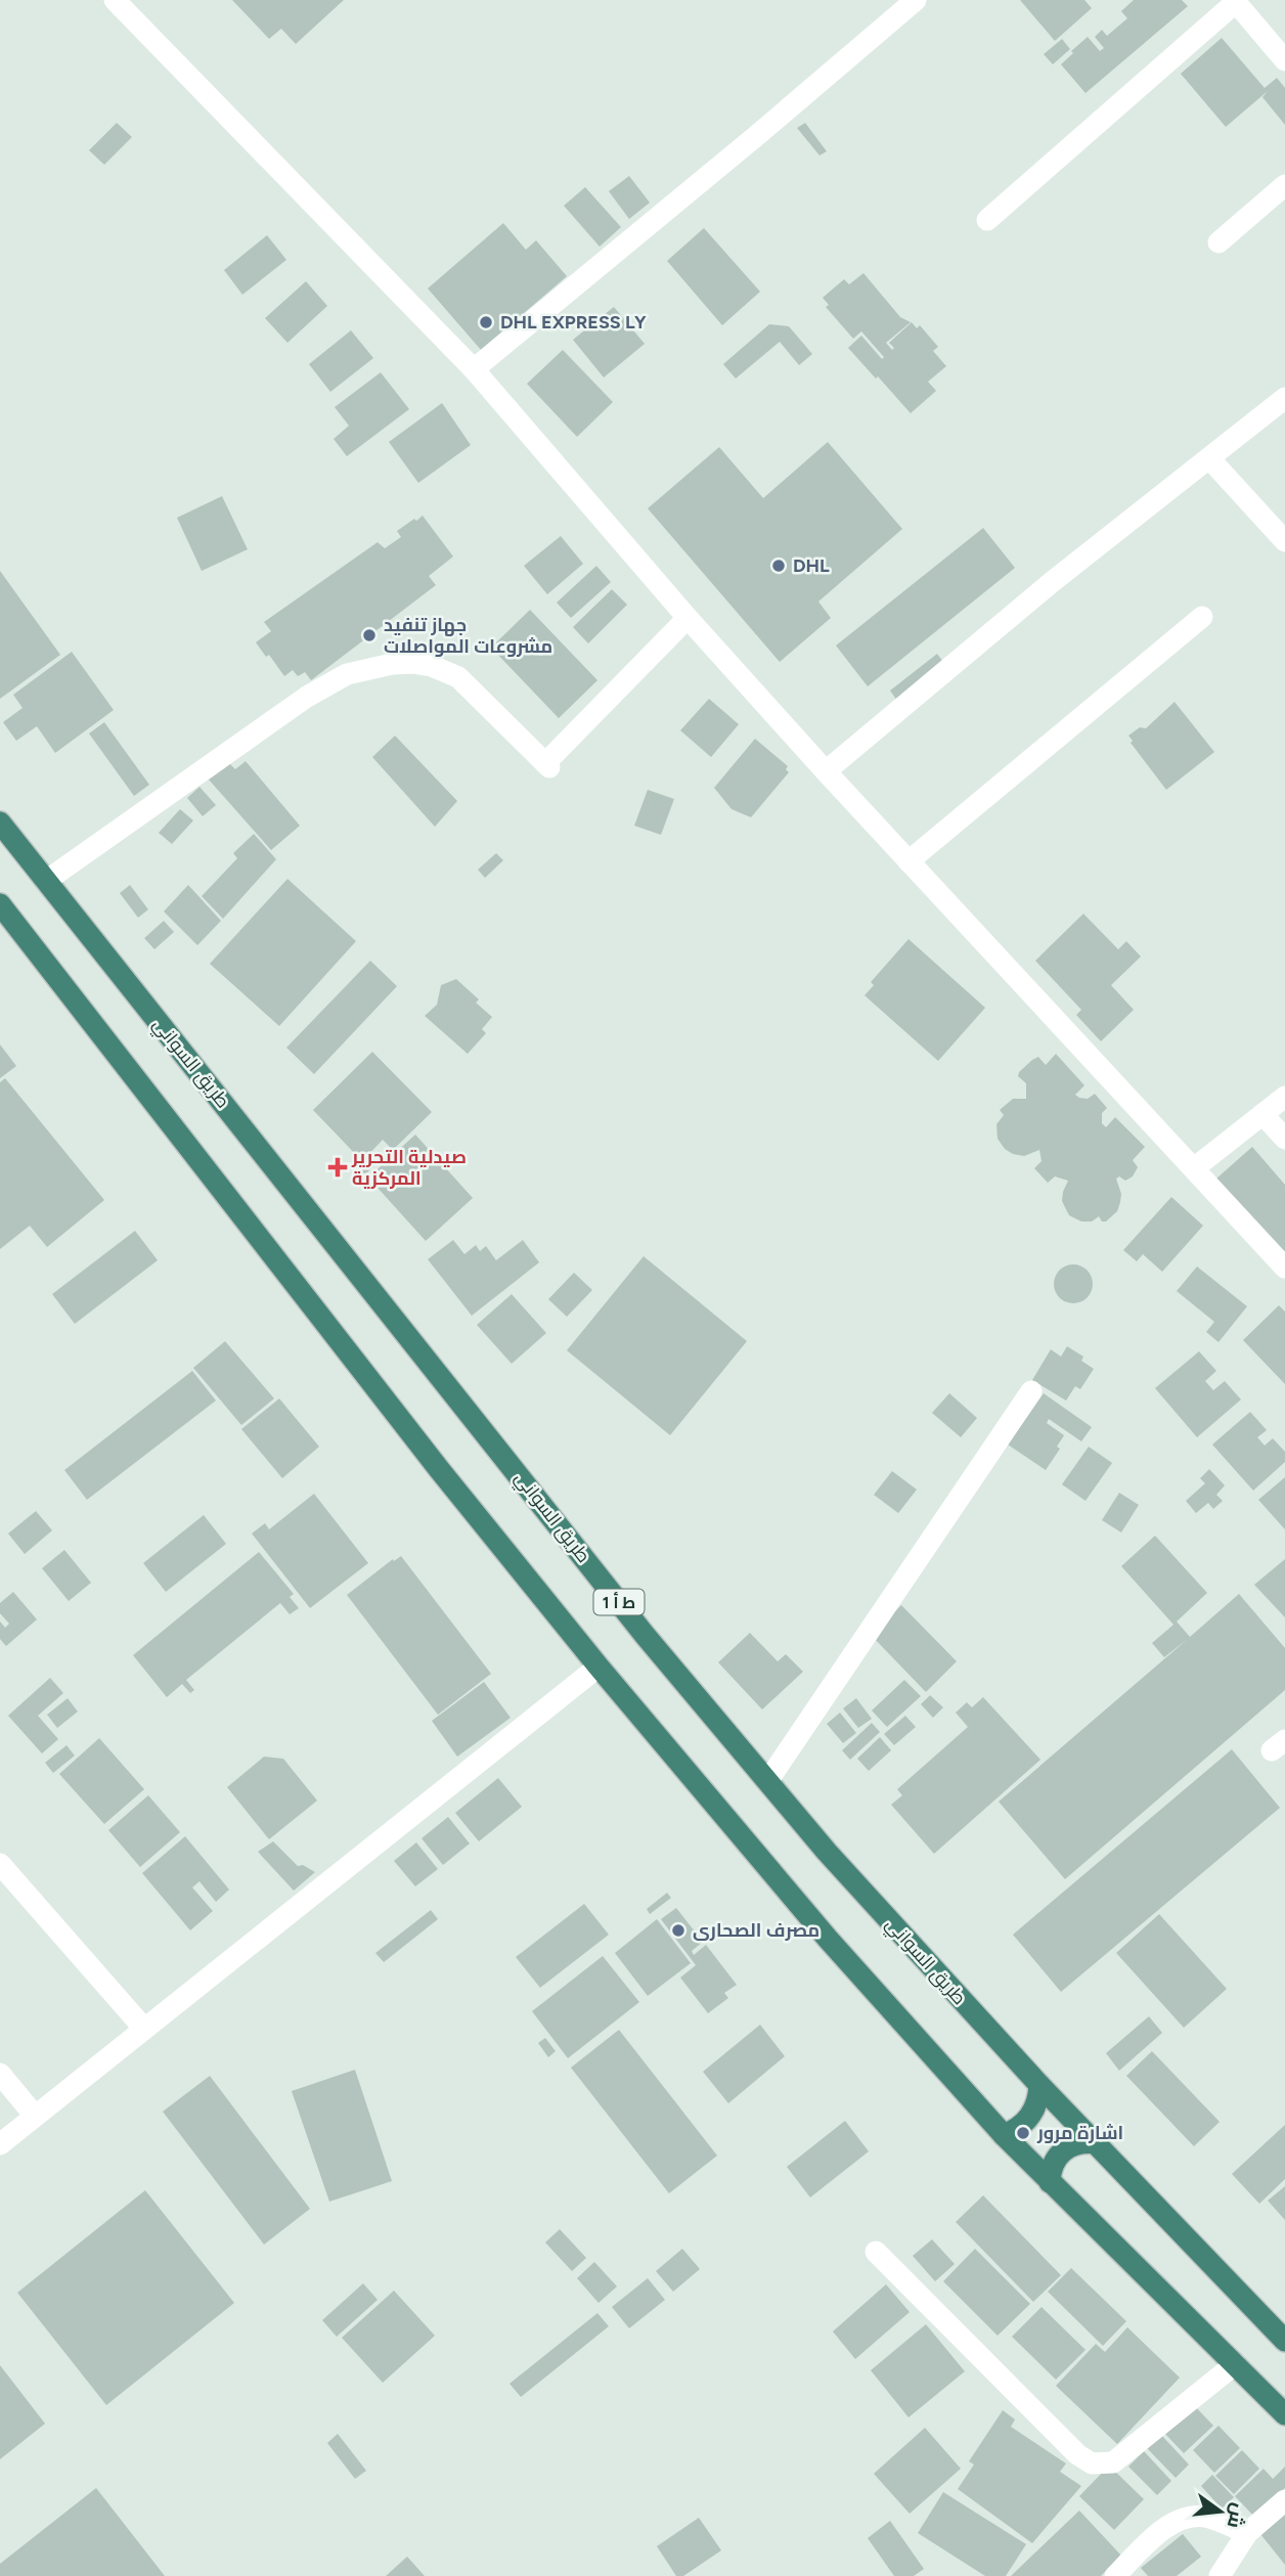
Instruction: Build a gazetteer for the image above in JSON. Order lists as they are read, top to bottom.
{
  "streets": {
    "highway": ["طريق السواني", "ط أ 1"]
  },
  "places": {
    "other": [
      "DHL EXPRESS LY",
      "DHL",
      "جهاز تنفيد مشروعات المواصلات",
      "مصرف الصحارى",
      "اشارة مرور"
    ],
    "health": ["صيدلية التحرير المركزية"]
  },
  "north": "right"
}
